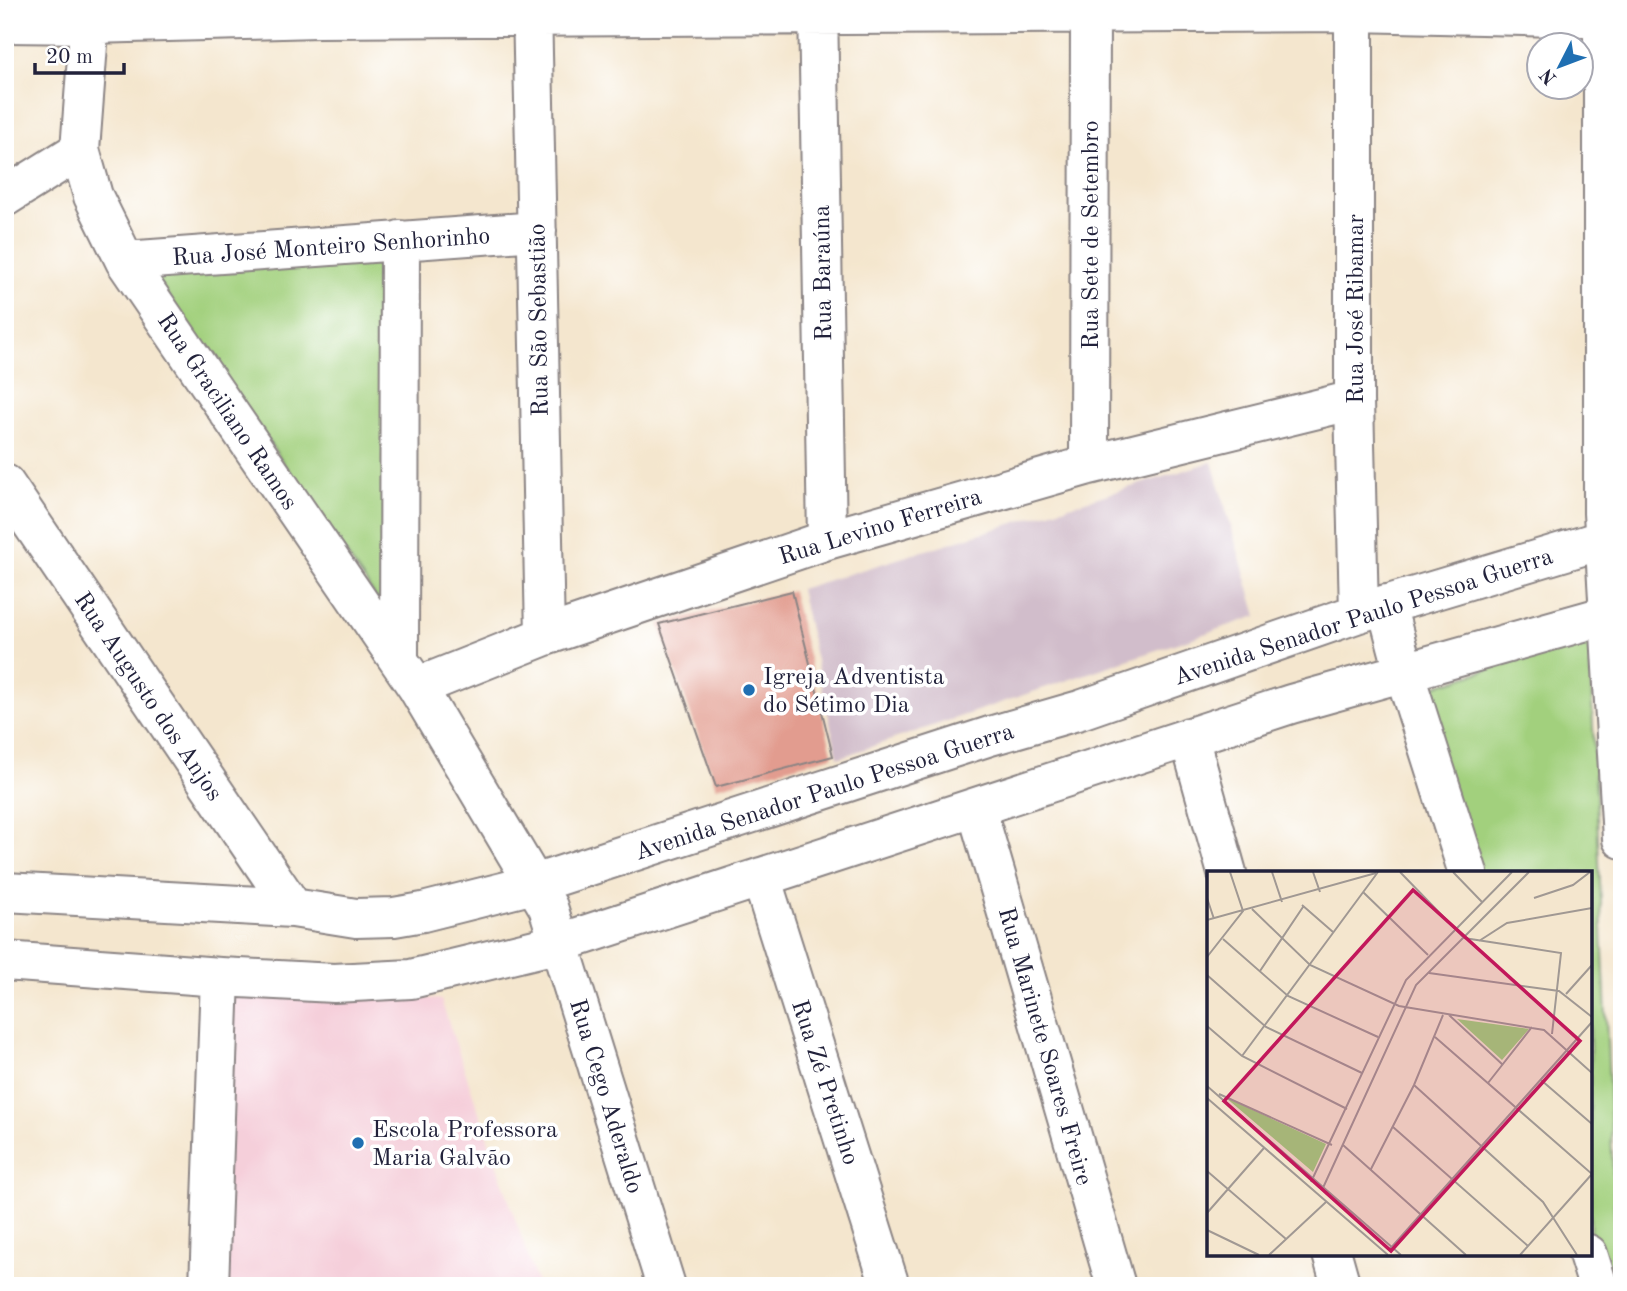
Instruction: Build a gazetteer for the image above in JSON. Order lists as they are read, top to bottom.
{
  "streets": {
    "street": [
      "Rua Sete de Setembro",
      "Rua José Monteiro Senhorinho",
      "Rua Baraúna",
      "Rua José Ribamar",
      "Rua São Sebastião",
      "Rua Graciliano Ramos",
      "Rua Levino Ferreira",
      "Avenida Senador Paulo Pessoa Guerra",
      "Rua Augusto dos Anjos",
      "Rua Marinete Soares Freire",
      "Rua Zé Pretinho",
      "Rua Cego Aderaldo"
    ]
  },
  "crossings": [
    ["Rua Sete de Setembro", "Rua Levino Ferreira"],
    ["Rua José Monteiro Senhorinho", "Rua São Sebastião"],
    ["Rua José Monteiro Senhorinho", "Rua Graciliano Ramos"],
    ["Rua Baraúna", "Rua Levino Ferreira"],
    ["Rua José Ribamar", "Rua Levino Ferreira"],
    ["Rua José Ribamar", "Avenida Senador Paulo Pessoa Guerra"],
    ["Rua São Sebastião", "Rua Levino Ferreira"],
    ["Rua Graciliano Ramos", "Rua Levino Ferreira"],
    ["Rua Graciliano Ramos", "Avenida Senador Paulo Pessoa Guerra"],
    ["Rua Graciliano Ramos", "Rua Cego Aderaldo"],
    ["Avenida Senador Paulo Pessoa Guerra", "Rua Augusto dos Anjos"],
    ["Avenida Senador Paulo Pessoa Guerra", "Rua Cego Aderaldo"]
  ],
  "places": ["Igreja Adventista do Sétimo Dia", "Escola Professora Maria Galvão"],
  "scale_bar": "20 m",
  "north": "bottom left"
}
